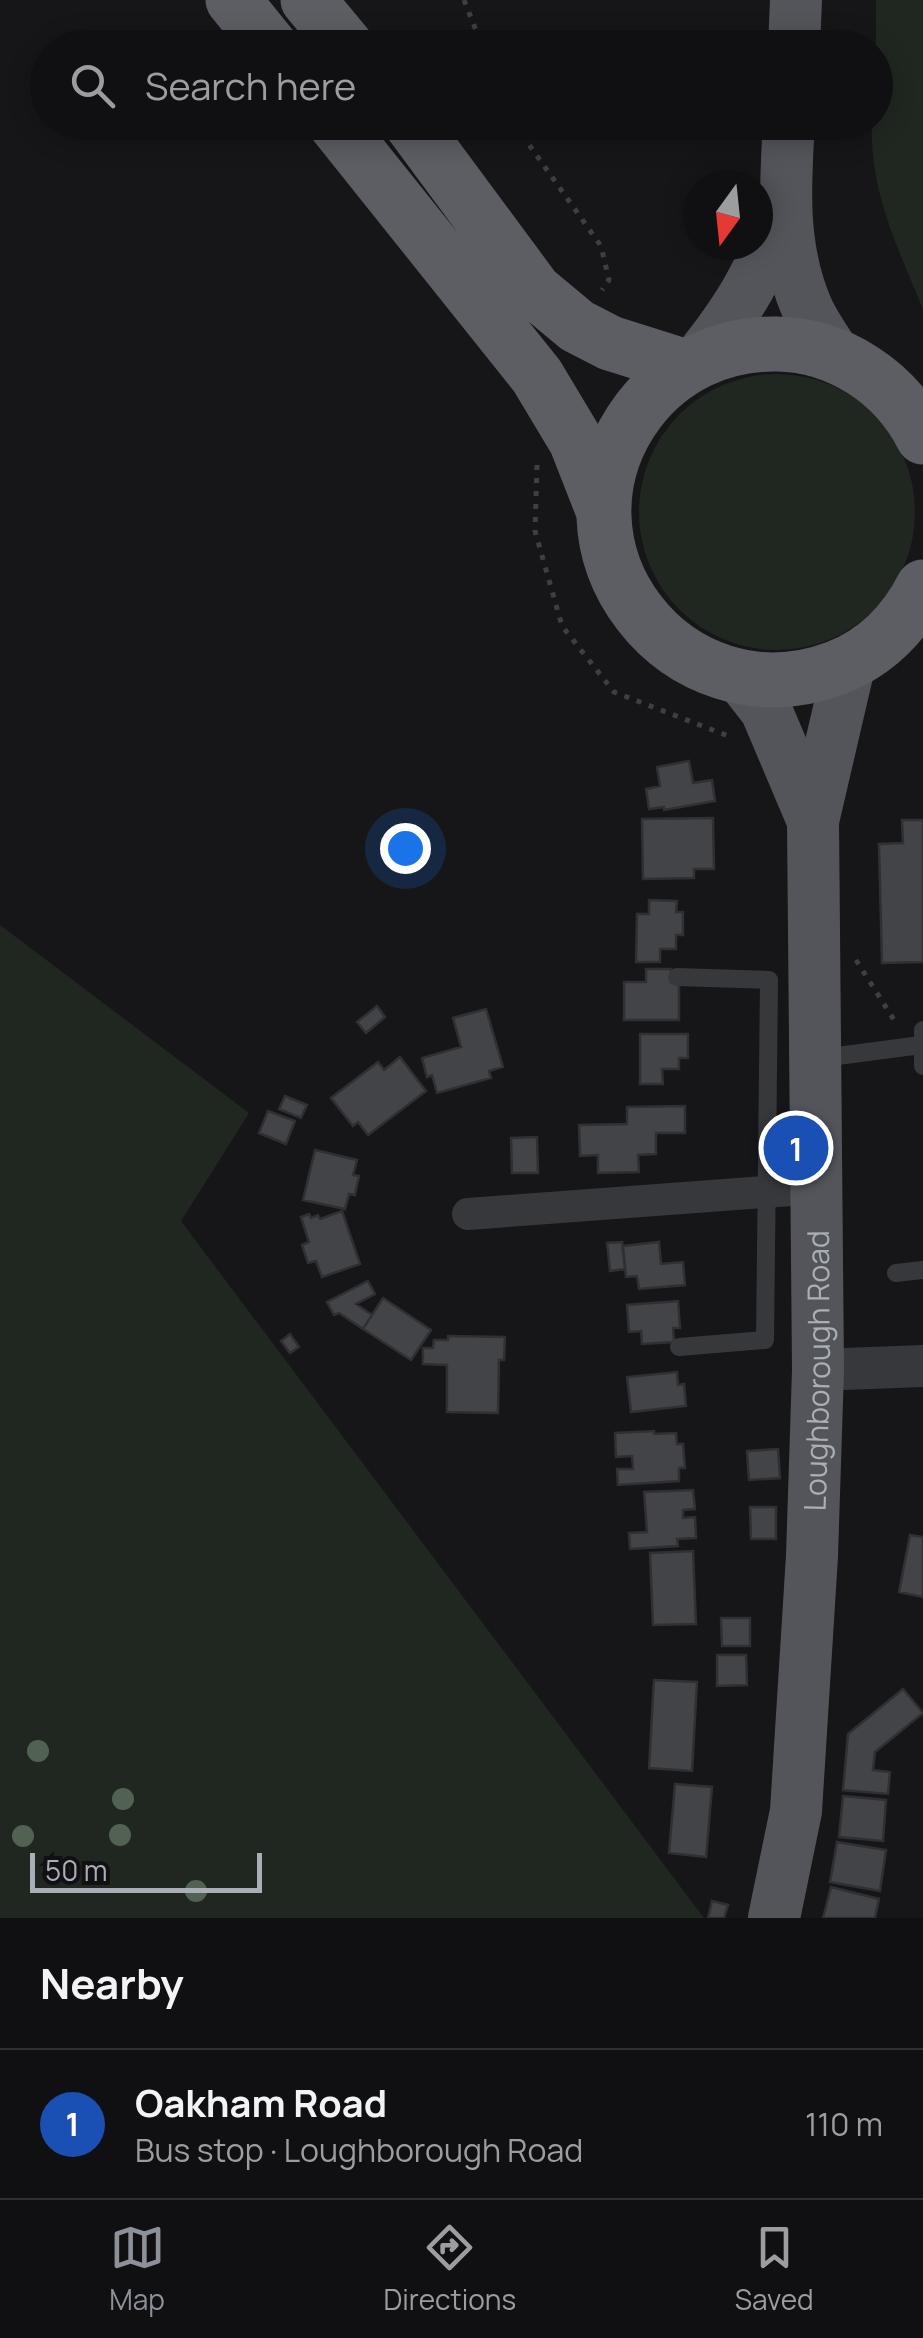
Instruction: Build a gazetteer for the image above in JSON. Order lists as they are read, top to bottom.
{
  "streets": {
    "main road": ["Loughborough Road"]
  },
  "scale_bar": "50 m",
  "north": "bottom",
  "page": {
    "search": "Search here",
    "pins": "1",
    "scale": "50 m",
    "heading": "Nearby",
    "list": [
      {
        "mark": "1",
        "name": "Oakham Road",
        "note": "Bus stop · Loughborough Road",
        "value": "110 m"
      }
    ],
    "nav": ["Map", "Directions", "Saved"]
  }
}
